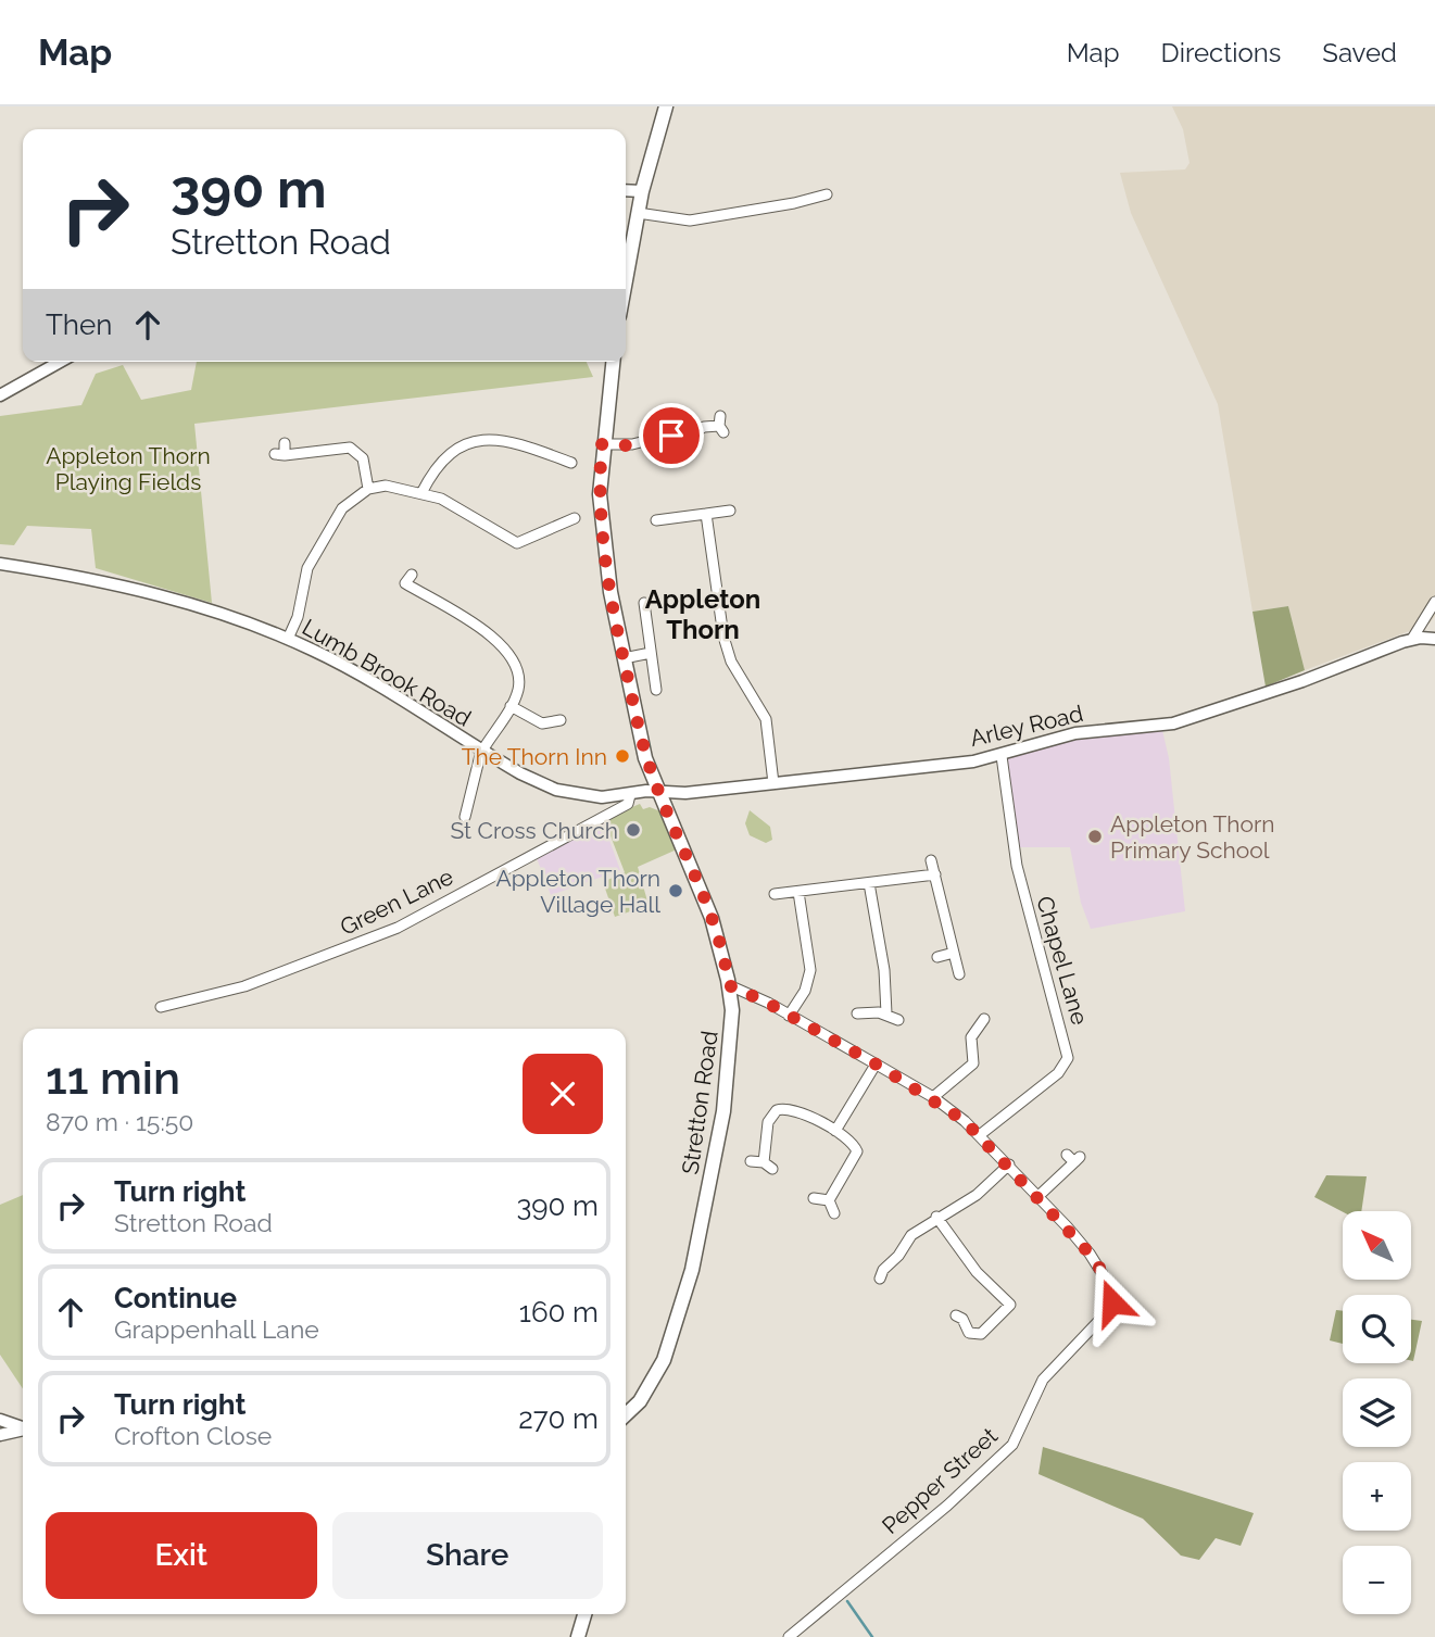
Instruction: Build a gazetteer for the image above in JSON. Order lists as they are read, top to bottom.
{
  "streets": {
    "main road": ["Stretton Road"],
    "street": [
      "Lumb Brook Road",
      "Arley Road",
      "Green Lane",
      "Chapel Lane",
      "Pepper Street"
    ]
  },
  "crossings": [
    ["Lumb Brook Road", "Arley Road"],
    ["Lumb Brook Road", "Green Lane"],
    ["Lumb Brook Road", "Stretton Road"],
    ["Arley Road", "Chapel Lane"],
    ["Arley Road", "Stretton Road"],
    ["Chapel Lane", "Pepper Street"],
    ["Stretton Road", "Pepper Street"]
  ],
  "districts": ["Appleton Thorn"],
  "parks": ["Appleton Thorn Playing Fields"],
  "places": [
    "The Thorn Inn",
    "St Cross Church",
    "Appleton Thorn Primary School",
    "Appleton Thorn Village Hall"
  ],
  "north": "top left",
  "page": {
    "header": "Map",
    "nav": ["Map", "Directions", "Saved"],
    "turn": ["390 m", "Stretton Road"],
    "then": "Then",
    "heading": ["11 min", "870 m · 15:50"],
    "list": [
      {
        "name": "Turn right",
        "note": "Stretton Road",
        "value": "390 m"
      },
      {
        "name": "Continue",
        "note": "Grappenhall Lane",
        "value": "160 m"
      },
      {
        "name": "Turn right",
        "note": "Crofton Close",
        "value": "270 m"
      }
    ],
    "map_buttons": ["+", "−"],
    "buttons": ["Exit", "Share"]
  }
}
